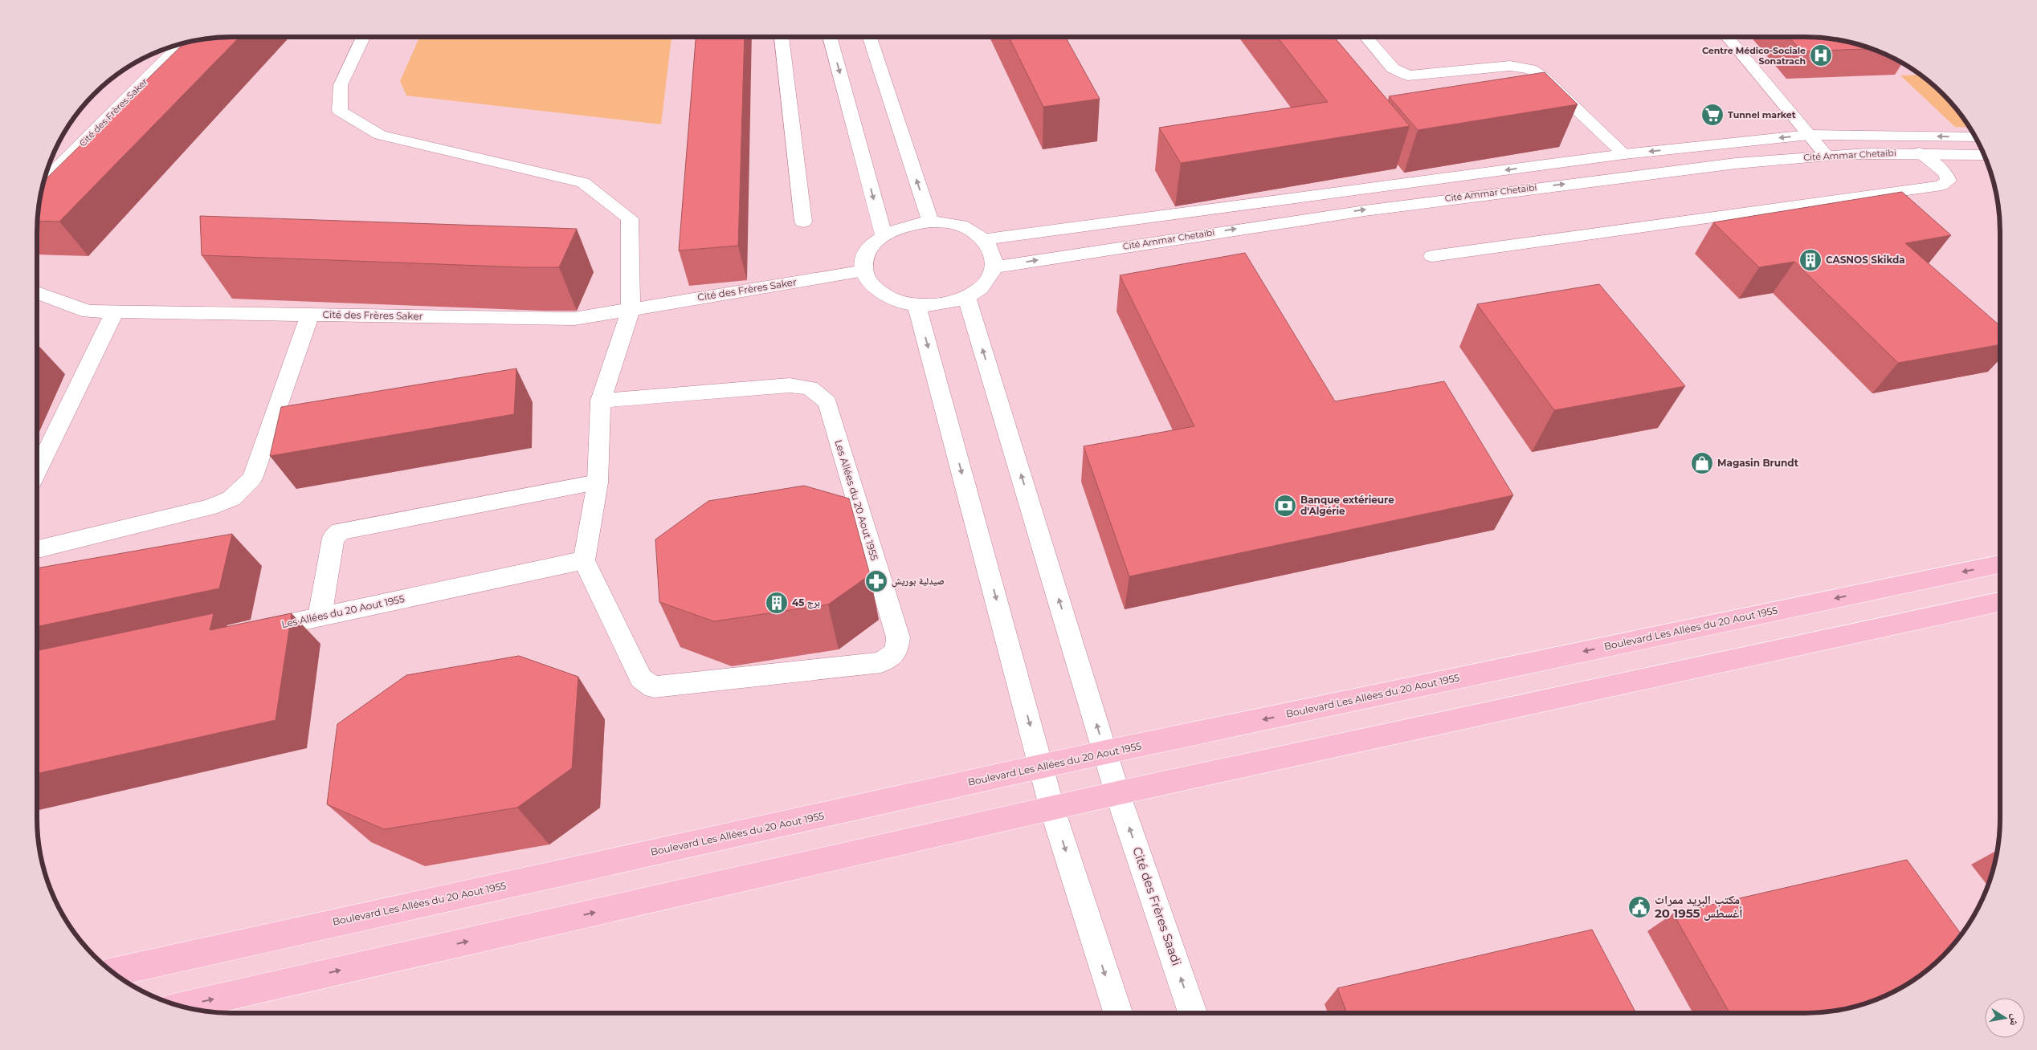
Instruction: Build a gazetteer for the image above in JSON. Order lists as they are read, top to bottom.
{
  "streets": {
    "main road": ["Boulevard Les Allées du 20 Aout 1955"],
    "street": [
      "Cité des Frères Saker",
      "Cité Ammar Chetaibi",
      "Les Allées du 20 Aout 1955",
      "Cité des Frères Saadi"
    ]
  },
  "crossings": [
    ["Cité des Frères Saker", "Cité Ammar Chetaibi"]
  ],
  "places": {
    "hospital": ["Centre Médico-Sociale Sonatrach"],
    "supermarket": ["Tunnel market"],
    "building": ["CASNOS Skikda", "برج 45"],
    "shop": ["Magasin Brundt"],
    "bank": ["Banque extérieure d'Algérie"],
    "pharmacy": ["صيدلية بوريش"],
    "public building": ["مكتب البريد ممرات 20 أغسطس 1955"]
  },
  "north": "right"
}
